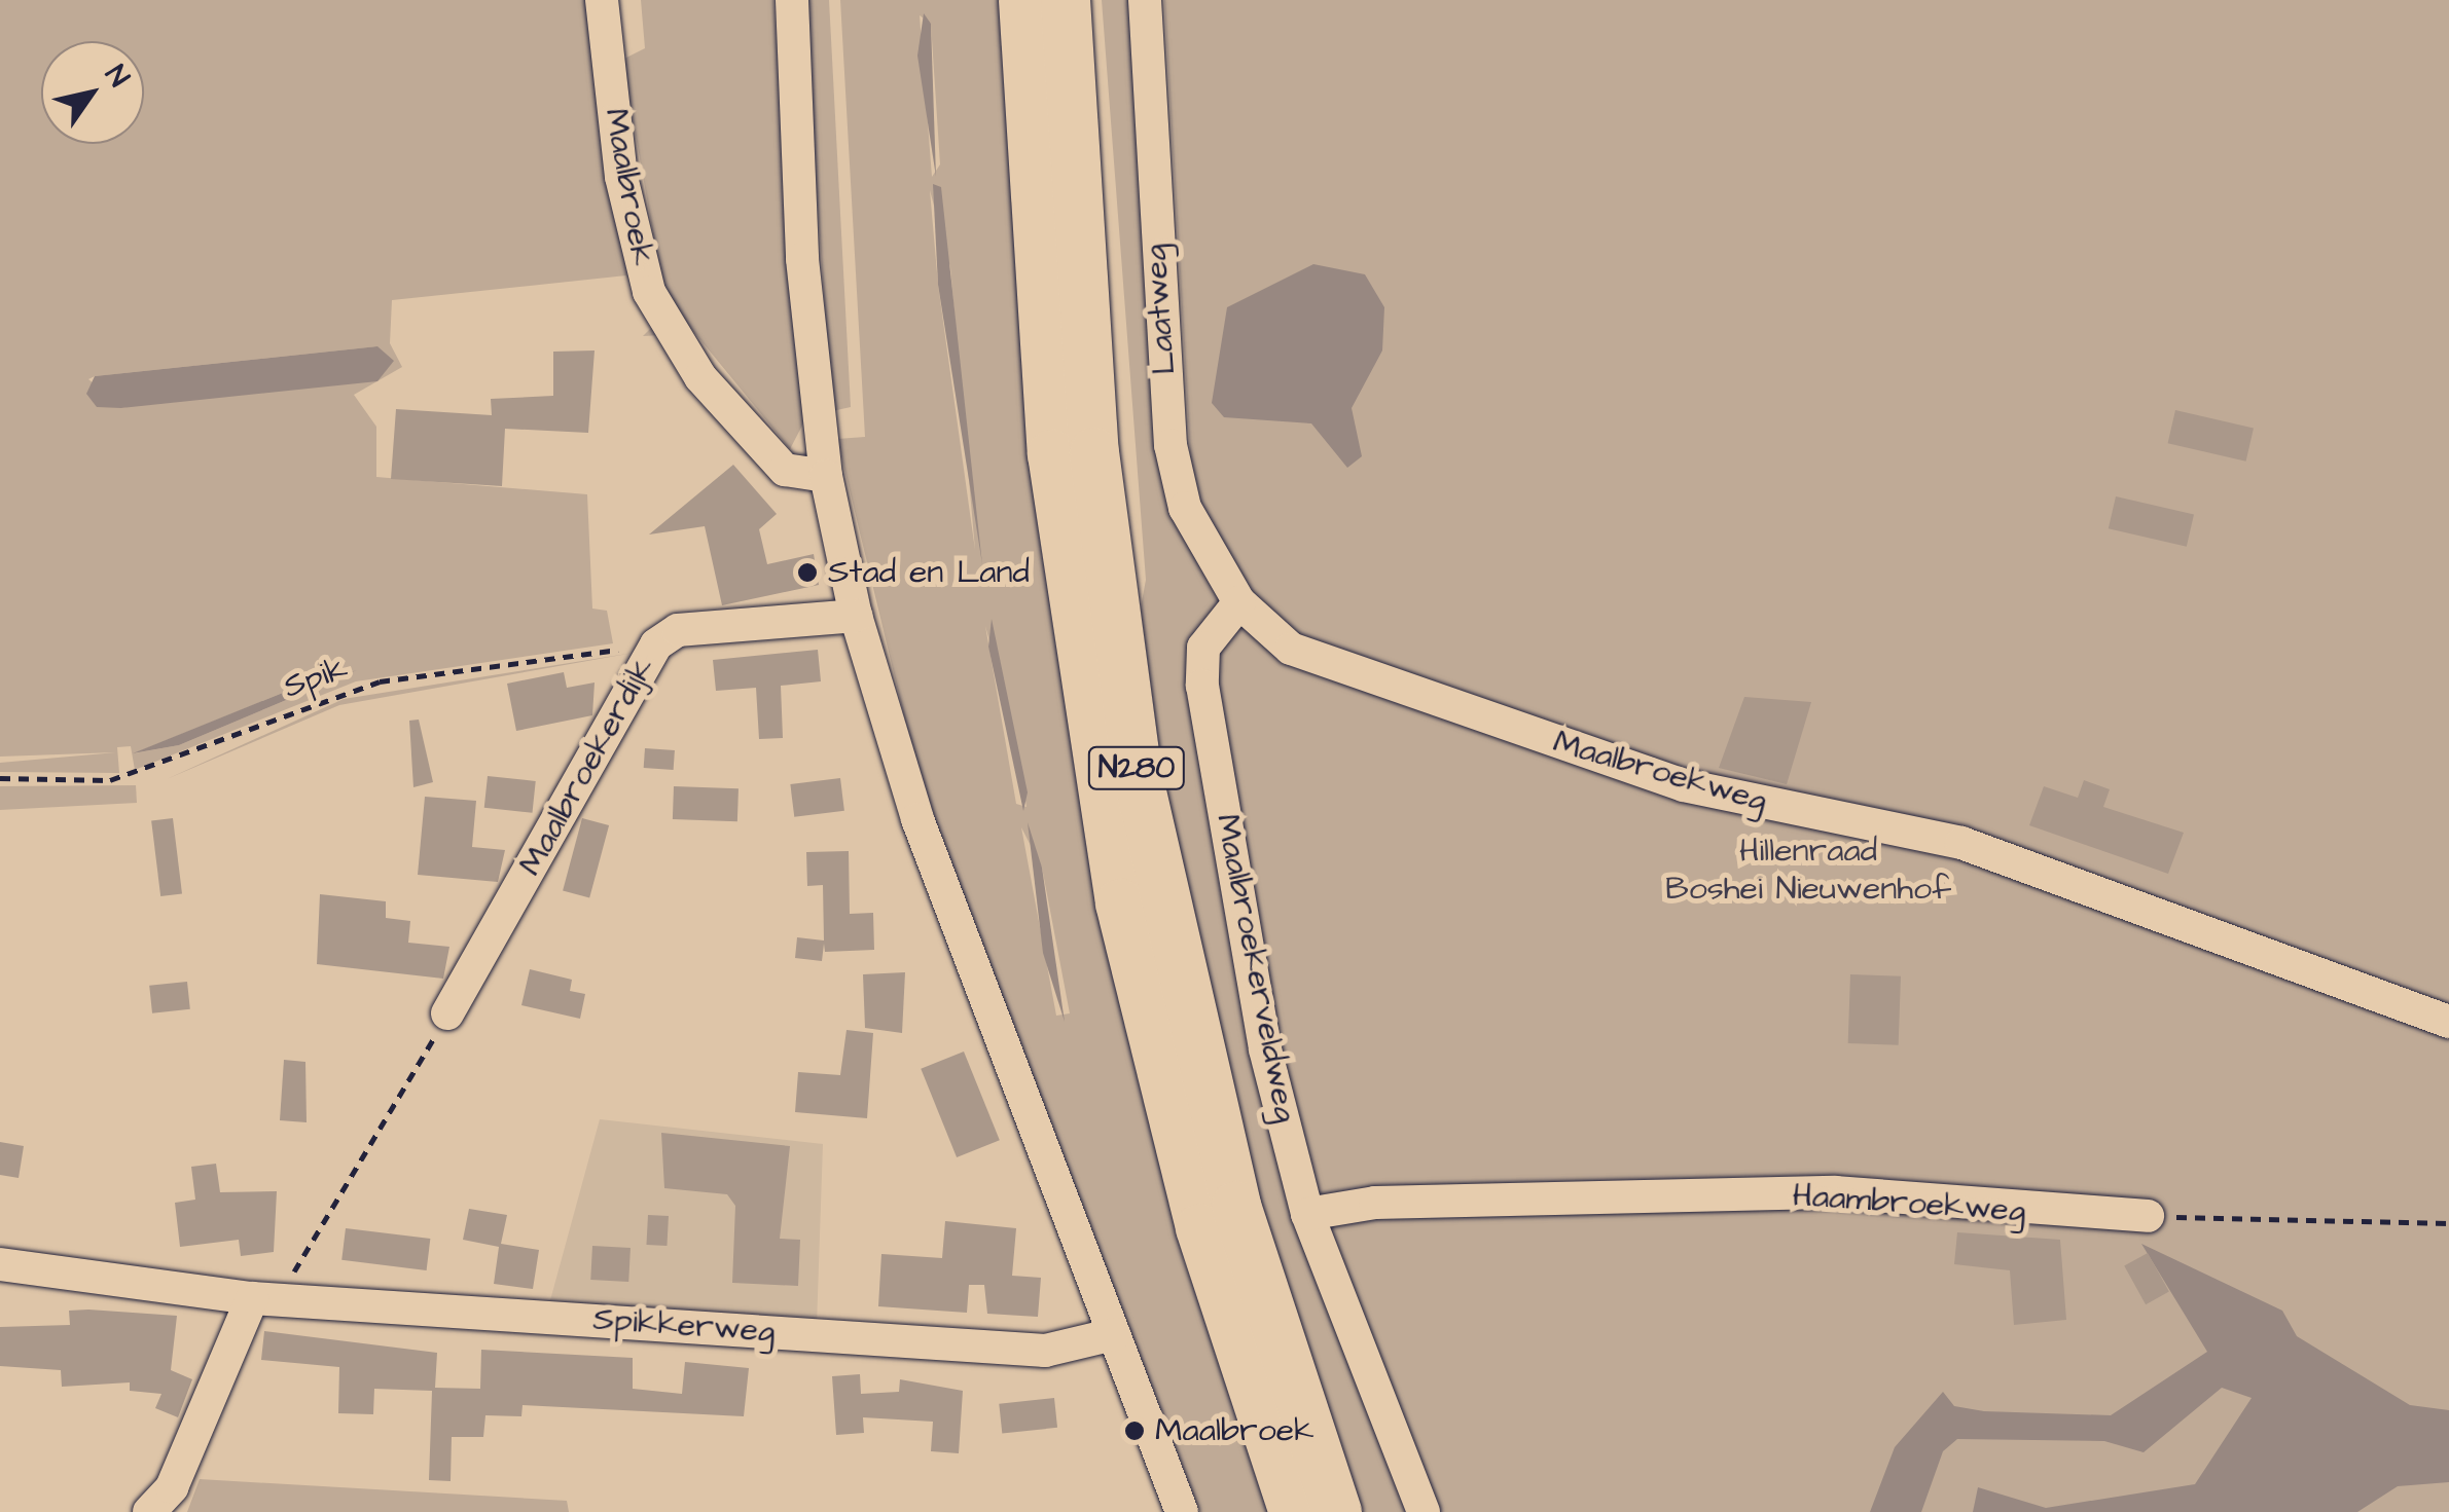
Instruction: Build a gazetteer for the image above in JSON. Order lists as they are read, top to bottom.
{
  "streets": {
    "highway": ["N280"],
    "street": [
      "Maalbroek",
      "Laatweg",
      "Maalbroekerdijk",
      "Maalbroekweg",
      "Maalbroekerveldweg",
      "Haambroekweg",
      "Spikkerweg"
    ],
    "path": ["Spik"]
  },
  "crossings": [
    ["Laatweg", "Maalbroekweg"],
    ["Laatweg", "Maalbroekerveldweg"],
    ["Spik", "Maalbroekerdijk"],
    ["Maalbroekweg", "Maalbroekerveldweg"],
    ["Maalbroekerveldweg", "Haambroekweg"]
  ],
  "parks": ["Hillenraad Boshei Nieuwenhof"],
  "places": ["Stad en Land", "Maalbroek"],
  "north": "top right"
}
